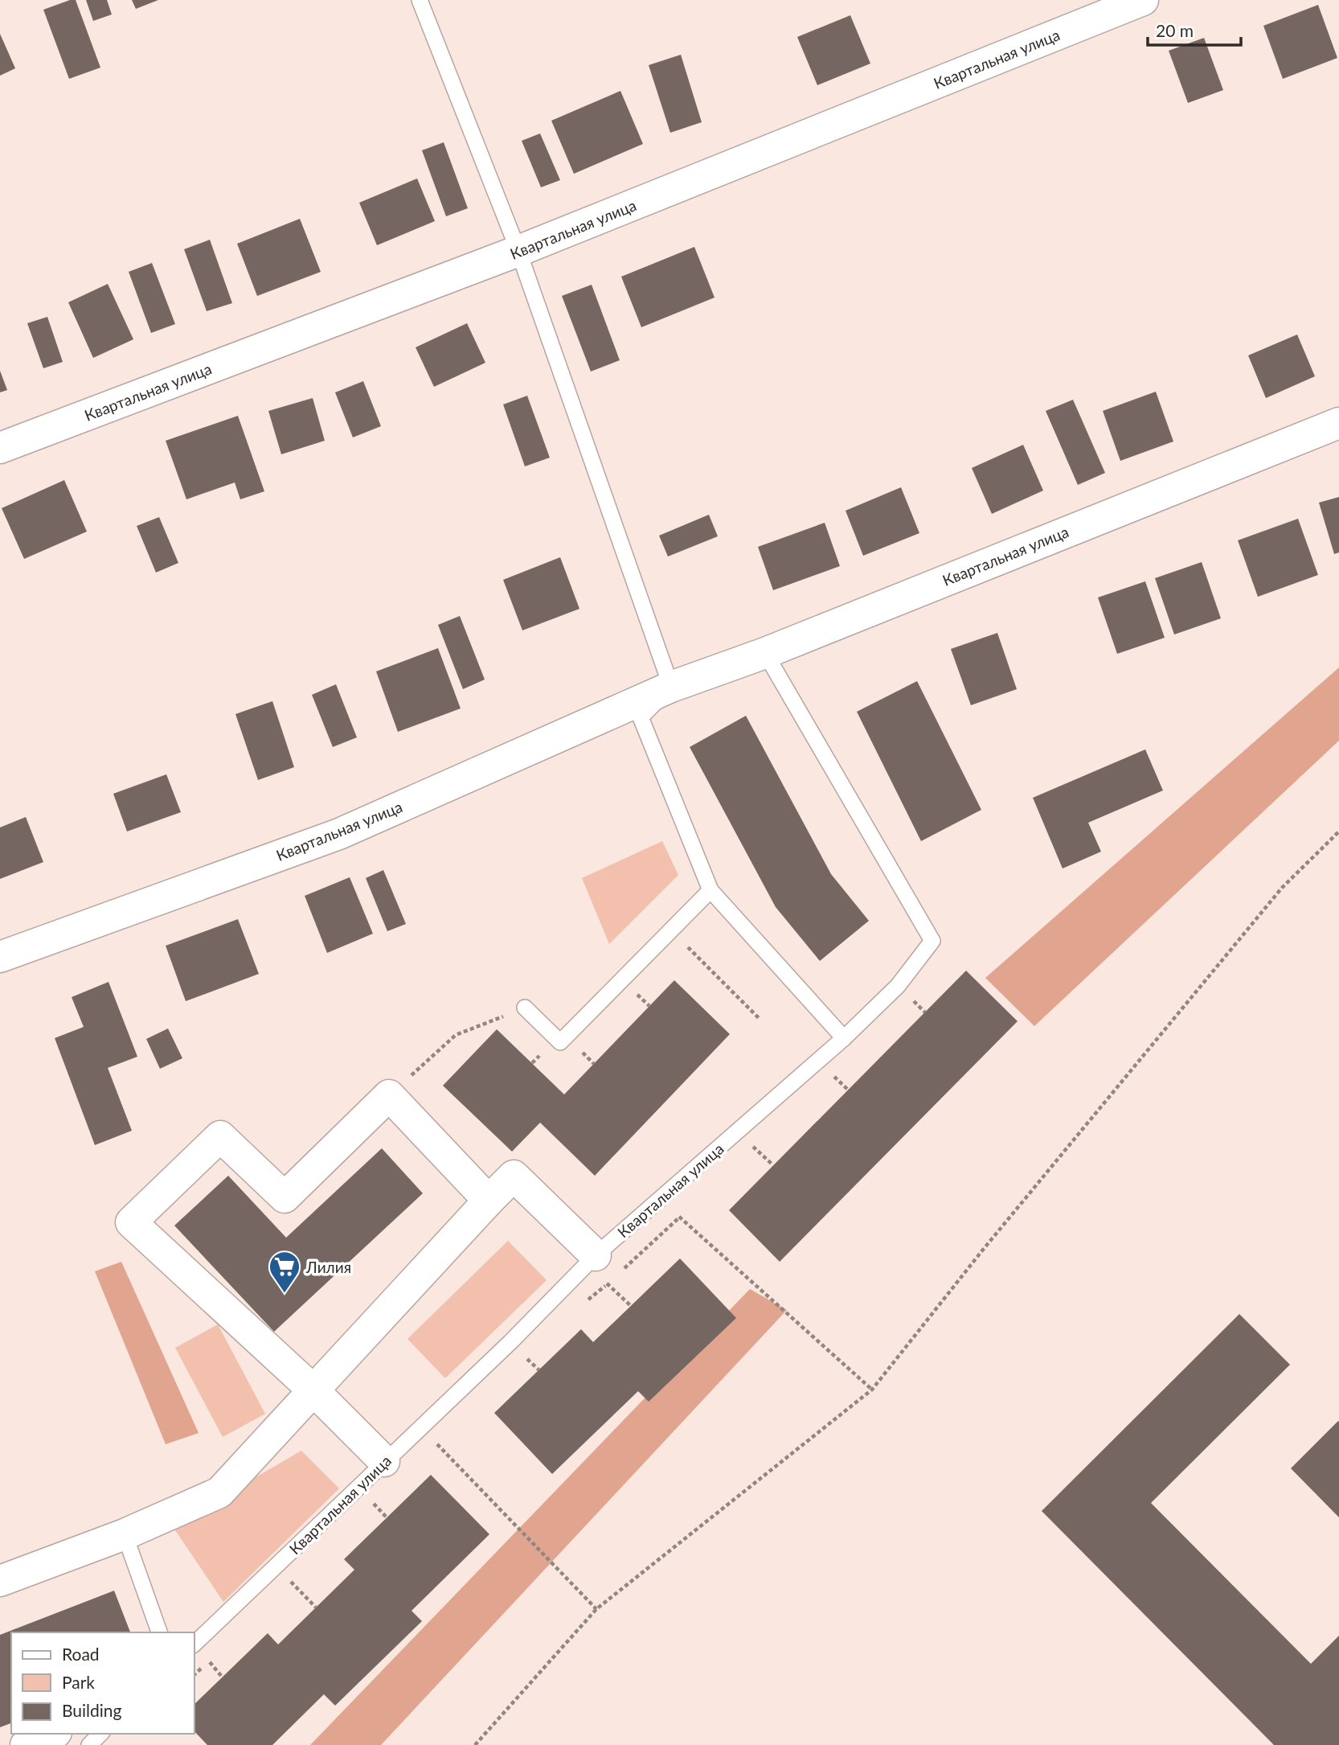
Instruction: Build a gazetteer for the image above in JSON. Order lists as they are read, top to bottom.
{
  "streets": {
    "street": ["Квартальная улица"]
  },
  "places": {
    "supermarket": ["Лилия"]
  },
  "legend": ["Road", "Park", "Building"],
  "scale_bar": "20 m"
}
